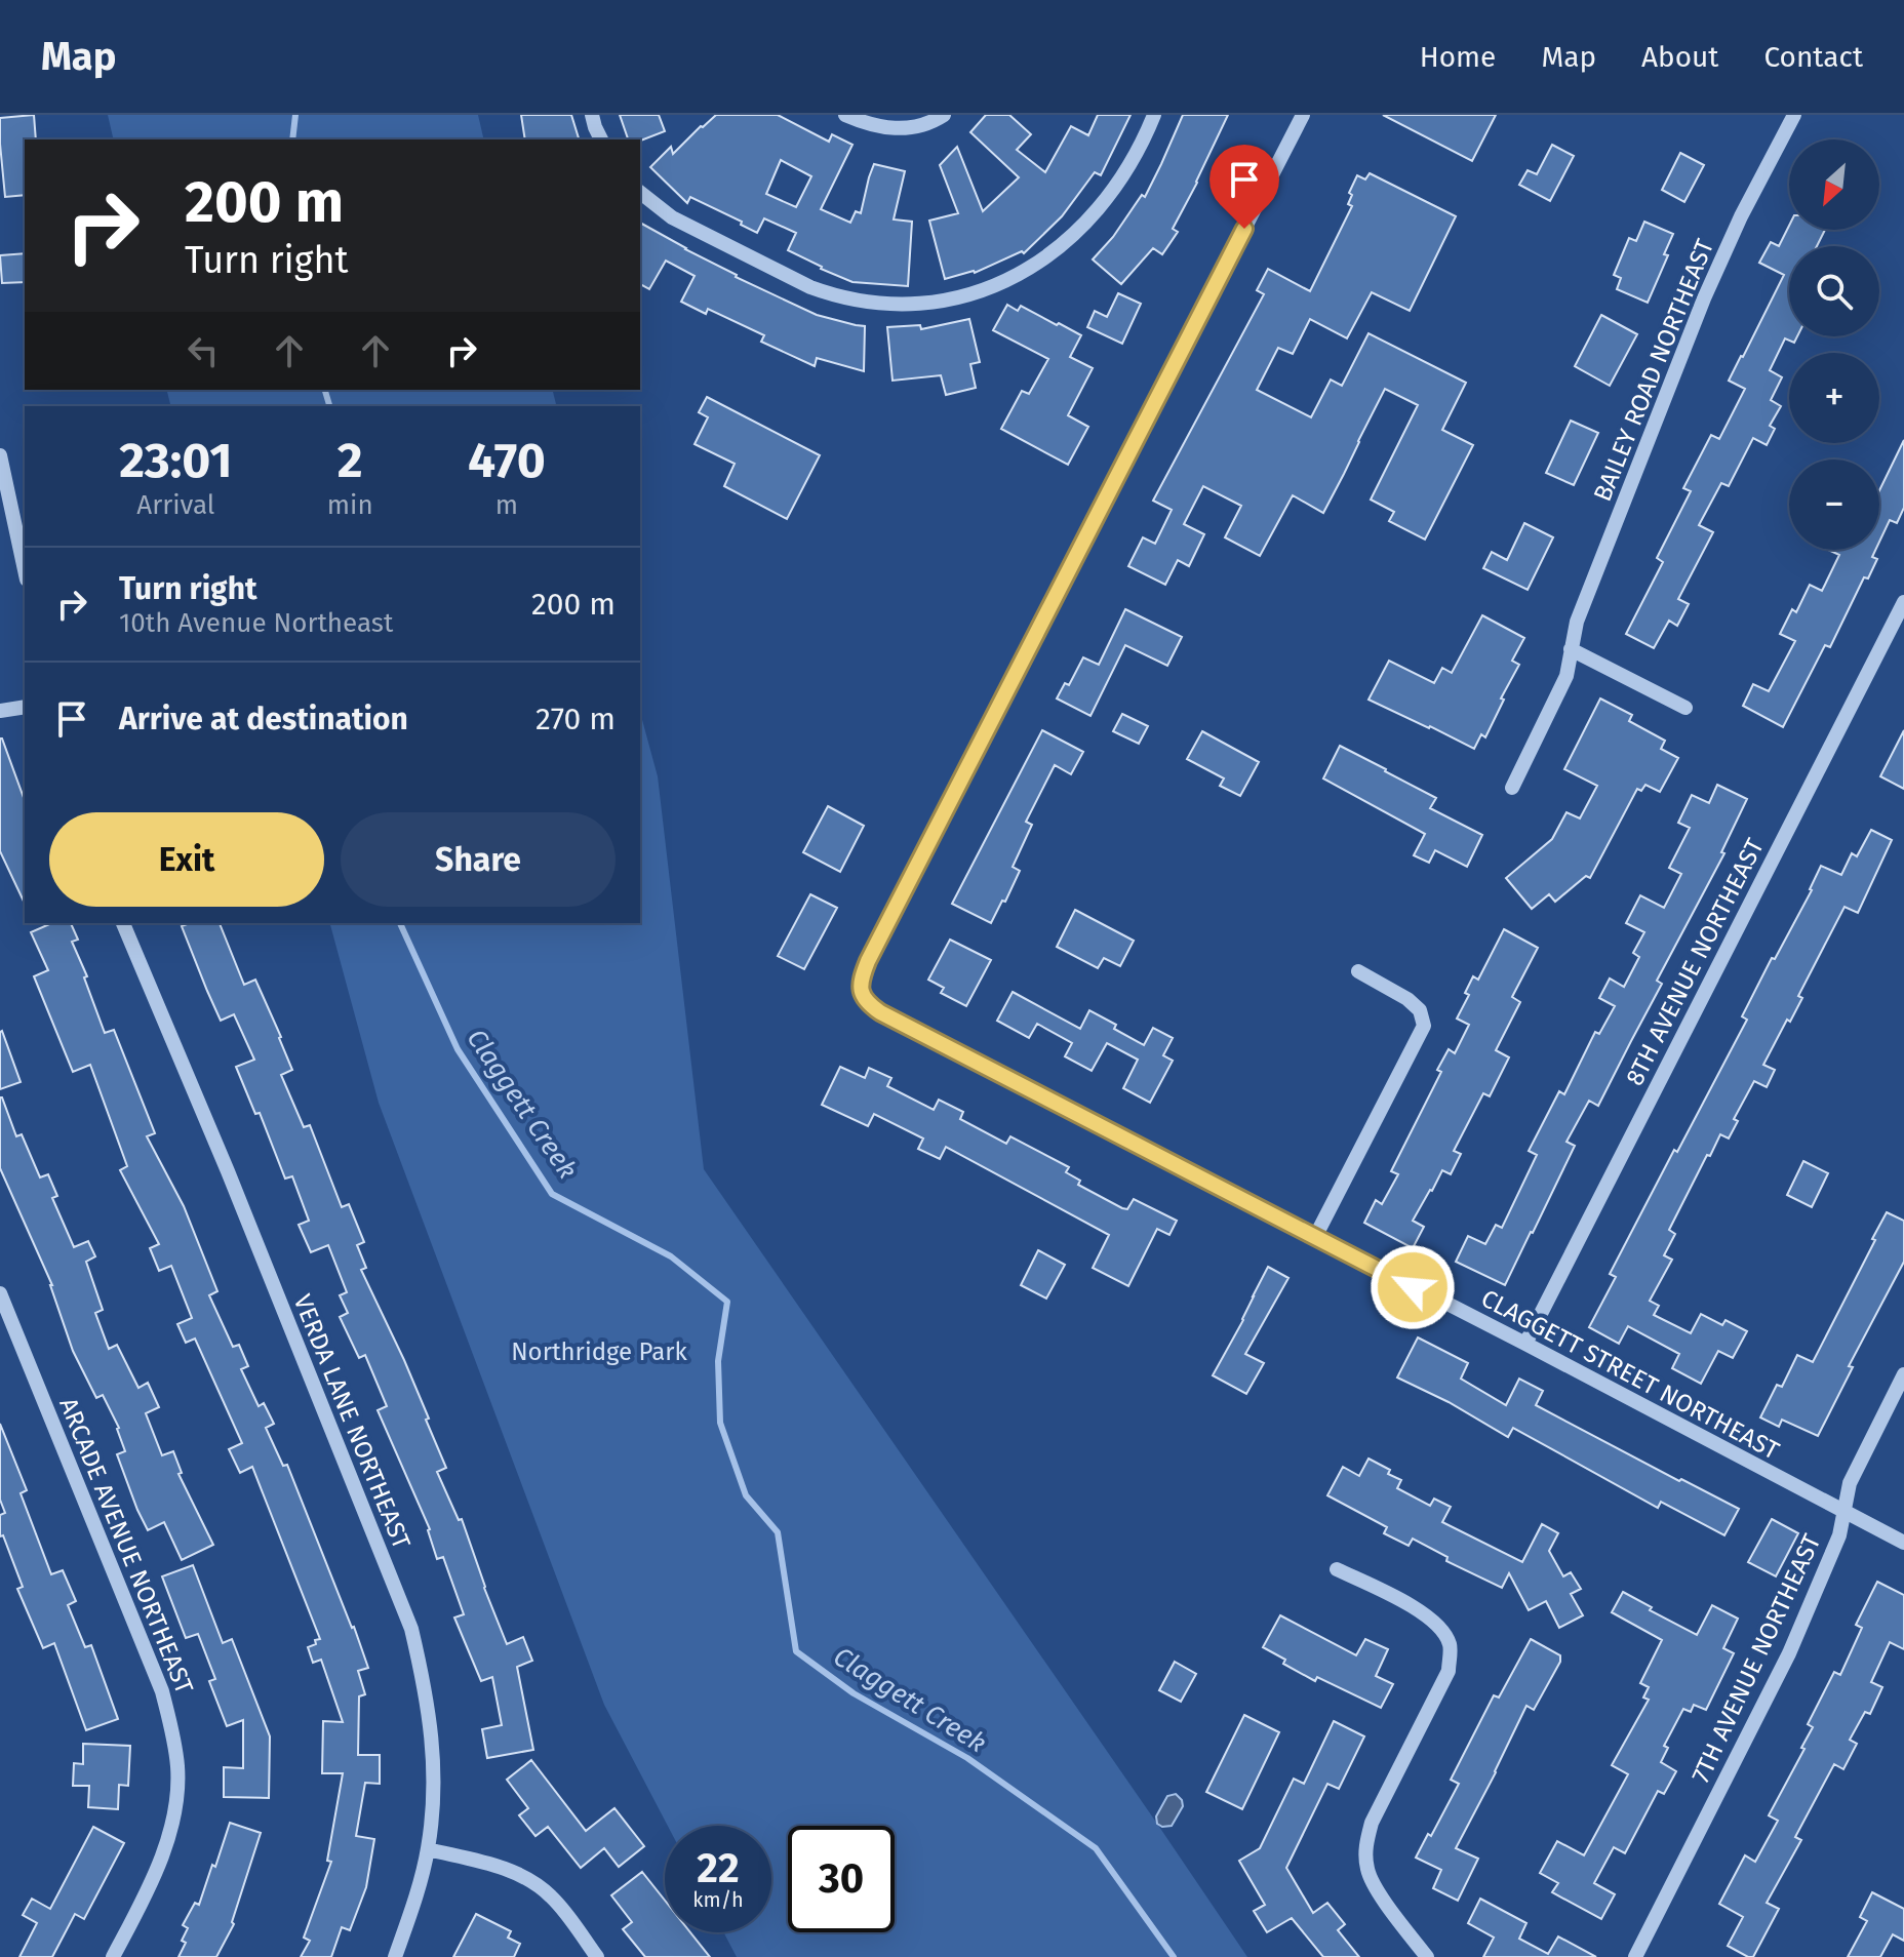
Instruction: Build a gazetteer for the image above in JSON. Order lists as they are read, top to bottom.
{
  "streets": {
    "street": [
      "BAILEY ROAD NORTHEAST",
      "8TH AVENUE NORTHEAST",
      "CLAGGETT STREET NORTHEAST",
      "VERDA LANE NORTHEAST",
      "ARCADE AVENUE NORTHEAST",
      "7TH AVENUE NORTHEAST"
    ]
  },
  "crossings": [
    ["8TH AVENUE NORTHEAST", "CLAGGETT STREET NORTHEAST"],
    ["CLAGGETT STREET NORTHEAST", "7TH AVENUE NORTHEAST"]
  ],
  "water": ["Claggett Creek"],
  "parks": ["Northridge Park"],
  "north": "bottom left",
  "page": {
    "header": "Map",
    "nav": [
      "Home",
      "Map",
      "About",
      "Contact"
    ],
    "map_buttons": ["+", "−"],
    "turn": ["200 m", "Turn right"],
    "eta": [
      "23:01",
      "Arrival",
      "2",
      "min",
      "470",
      "m"
    ],
    "list": [
      {
        "name": "Turn right",
        "note": "10th Avenue Northeast",
        "value": "200 m"
      },
      {
        "name": "Arrive at destination",
        "value": "270 m"
      }
    ],
    "buttons": ["Exit", "Share"],
    "speed": "22 km/h",
    "limit": "30"
  }
}
